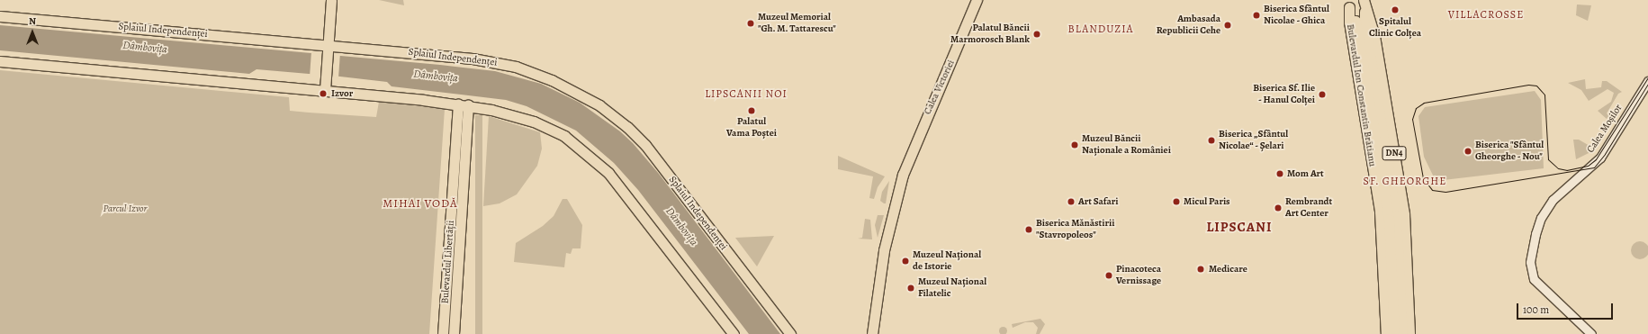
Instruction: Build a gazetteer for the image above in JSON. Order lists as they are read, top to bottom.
{
  "streets": {
    "main road": [
      "Splaiul Independenței",
      "Calea Victoriei",
      "Bulevardul Ion Constantin Brătianu",
      "DN4",
      "Bulevardul Libertății"
    ],
    "street": ["Calea Moșilor"]
  },
  "districts": [
    "VILLACROSSE",
    "BLANDUZIA",
    "LIPSCANII NOI",
    "SF. GHEORGHE",
    "MIHAI VODĂ",
    "LIPSCANI"
  ],
  "water": ["Dâmbovița"],
  "parks": ["Parcul Izvor"],
  "places": [
    "Spitalul Clinic Colțea",
    "Biserica Sfântul Nicolae - Ghica",
    "Muzeul Memorial \"Gh. M. Tattarescu\"",
    "Ambasada Republicii Cehe",
    "Palatul Băncii Marmorosch Blank",
    "Izvor",
    "Biserica Sf. Ilie - Hanul Colței",
    "Palatul Vama Poștei",
    "Biserica „Sfântul Nicolae“ - Șelari",
    "Muzeul Băncii Naționale a României",
    "Biserica \"Sfântul Gheorghe - Nou\"",
    "Mom Art",
    "Art Safari",
    "Micul Paris",
    "Rembrandt Art Center",
    "Biserica Mănăstirii \"Stavropoleos\"",
    "Muzeul Național de Istorie",
    "Medicare",
    "Pinacoteca Vernissage",
    "Muzeul Național Filatelic"
  ],
  "scale_bar": "100 m",
  "north": "top"
}
